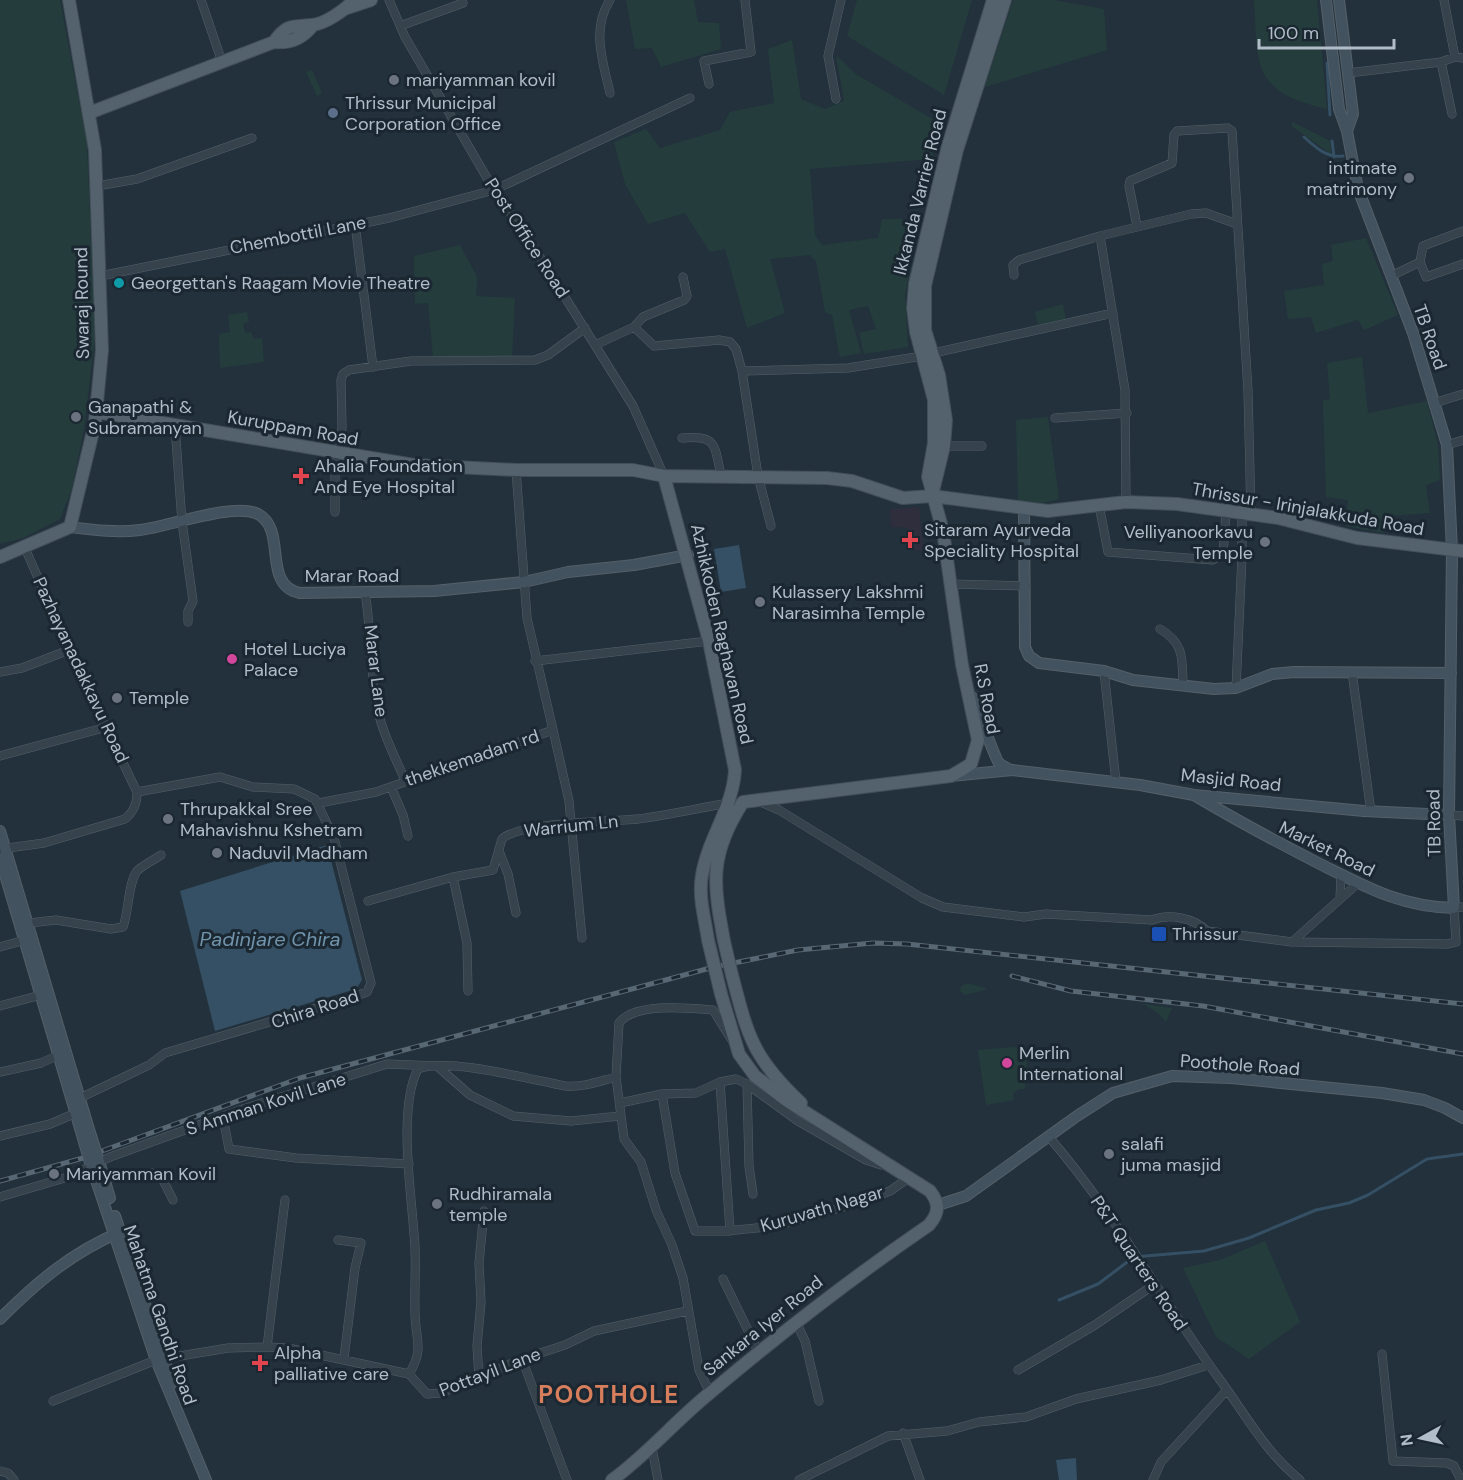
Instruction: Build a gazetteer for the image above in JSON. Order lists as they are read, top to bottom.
{
  "streets": {
    "main road": [
      "Ikkanda Varrier Road",
      "Swaraj Round",
      "Kuruppam Road",
      "Thrissur - Irinjalakkuda Road",
      "Azhikkoden Raghavan Road",
      "R.S Road",
      "Sankara Iyer Road"
    ],
    "street": [
      "Chembottil Lane",
      "Post Office Road",
      "TB Road",
      "Marar Road",
      "Pazhayanadakkavu Road",
      "Marar Lane",
      "thekkemadam rd",
      "Masjid Road",
      "Warrium Ln",
      "Market Road",
      "Chira Road",
      "Poothole Road",
      "S Amman Kovil Lane",
      "Kuruvath Nagar",
      "P&T Quarters Road",
      "Mahatma Gandhi Road",
      "Pottayil Lane"
    ]
  },
  "crossings": [
    ["Ikkanda Varrier Road", "Thrissur - Irinjalakkuda Road"],
    ["Ikkanda Varrier Road", "R.S Road"],
    ["Chembottil Lane", "Post Office Road"],
    ["Chembottil Lane", "Swaraj Round"],
    ["Post Office Road", "Kuruppam Road"],
    ["Post Office Road", "Azhikkoden Raghavan Road"],
    ["Swaraj Round", "Kuruppam Road"],
    ["Swaraj Round", "Marar Road"],
    ["TB Road", "Thrissur - Irinjalakkuda Road"],
    ["TB Road", "Masjid Road"],
    ["TB Road", "Market Road"],
    ["Kuruppam Road", "Thrissur - Irinjalakkuda Road"],
    ["Kuruppam Road", "Azhikkoden Raghavan Road"],
    ["Kuruppam Road", "thekkemadam rd"],
    ["Thrissur - Irinjalakkuda Road", "R.S Road"],
    ["Marar Road", "Azhikkoden Raghavan Road"],
    ["Marar Road", "Marar Lane"],
    ["Marar Road", "thekkemadam rd"],
    ["Azhikkoden Raghavan Road", "Warrium Ln"],
    ["Marar Lane", "thekkemadam rd"],
    ["R.S Road", "Masjid Road"],
    ["thekkemadam rd", "Chira Road"],
    ["Masjid Road", "Market Road"],
    ["Poothole Road", "P&T Quarters Road"],
    ["Poothole Road", "Sankara Iyer Road"],
    ["S Amman Kovil Lane", "Mahatma Gandhi Road"]
  ],
  "districts": ["POOTHOLE"],
  "water": ["Padinjare Chira"],
  "places": {
    "other": [
      "mariyamman kovil",
      "Thrissur Municipal Corporation Office",
      "intimate matrimony",
      "Georgettan's Raagam Movie Theatre",
      "Ganapathi & Subramanyan",
      "Velliyanoorkavu Temple",
      "Kulassery Lakshmi Narasimha Temple",
      "Hotel Luciya Palace",
      "Temple",
      "Thrupakkal Sree Mahavishnu Kshetram",
      "Naduvil Madham",
      "Merlin International",
      "salafi juma masjid",
      "Mariyamman Kovil",
      "Rudhiramala temple"
    ],
    "health": ["Ahalia Foundation And Eye Hospital", "Sitaram Ayurveda Speciality Hospital", "Alpha palliative care"],
    "transit": ["Thrissur"]
  },
  "scale_bar": "100 m",
  "north": "left"
}
